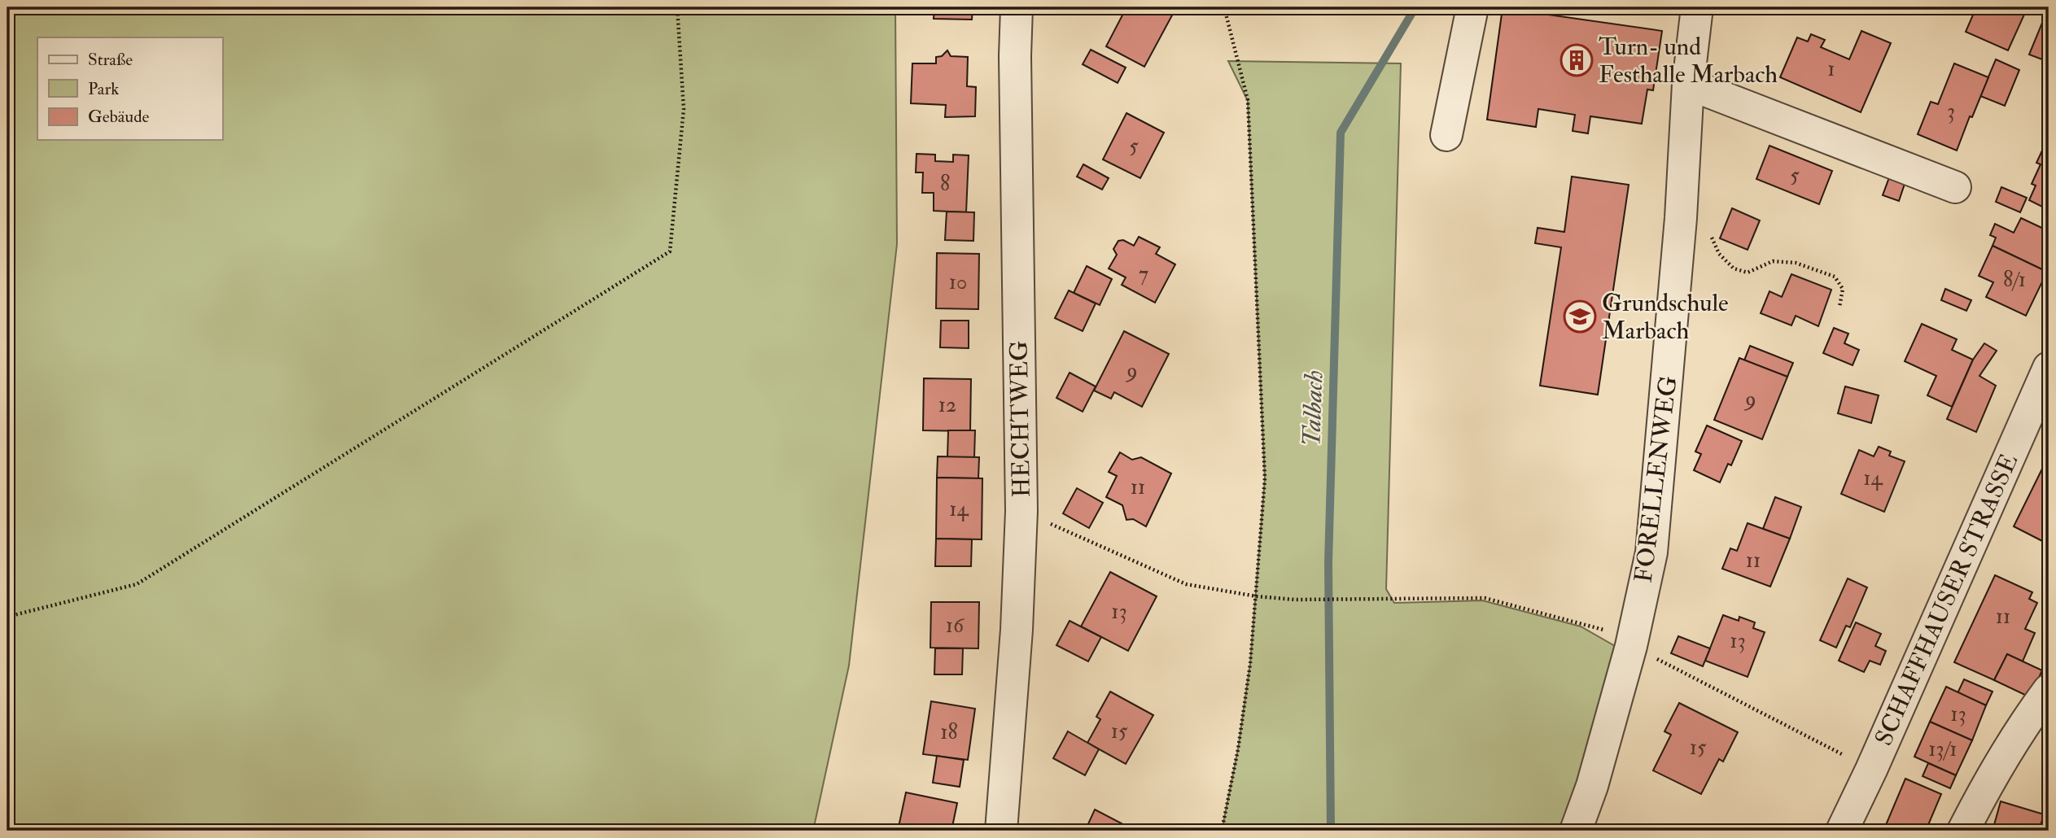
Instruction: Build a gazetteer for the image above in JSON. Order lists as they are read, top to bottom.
{
  "streets": {
    "street": ["HECHTWEG", "FORELLENWEG", "SCHAFFHAUSER STRASSE"]
  },
  "water": ["Talbach"],
  "places": {
    "building": ["Turn- und Festhalle Marbach"],
    "school or university": ["Grundschule Marbach"]
  },
  "house_numbers": [
    "1",
    "3",
    "5",
    "5",
    "8",
    "7",
    "8/1",
    "10",
    "9",
    "9",
    "12",
    "14",
    "11",
    "14",
    "11",
    "13",
    "11",
    "16",
    "13",
    "13",
    "15",
    "18",
    "15",
    "13/1"
  ],
  "legend": ["Straße", "Park", "Gebäude"]
}
